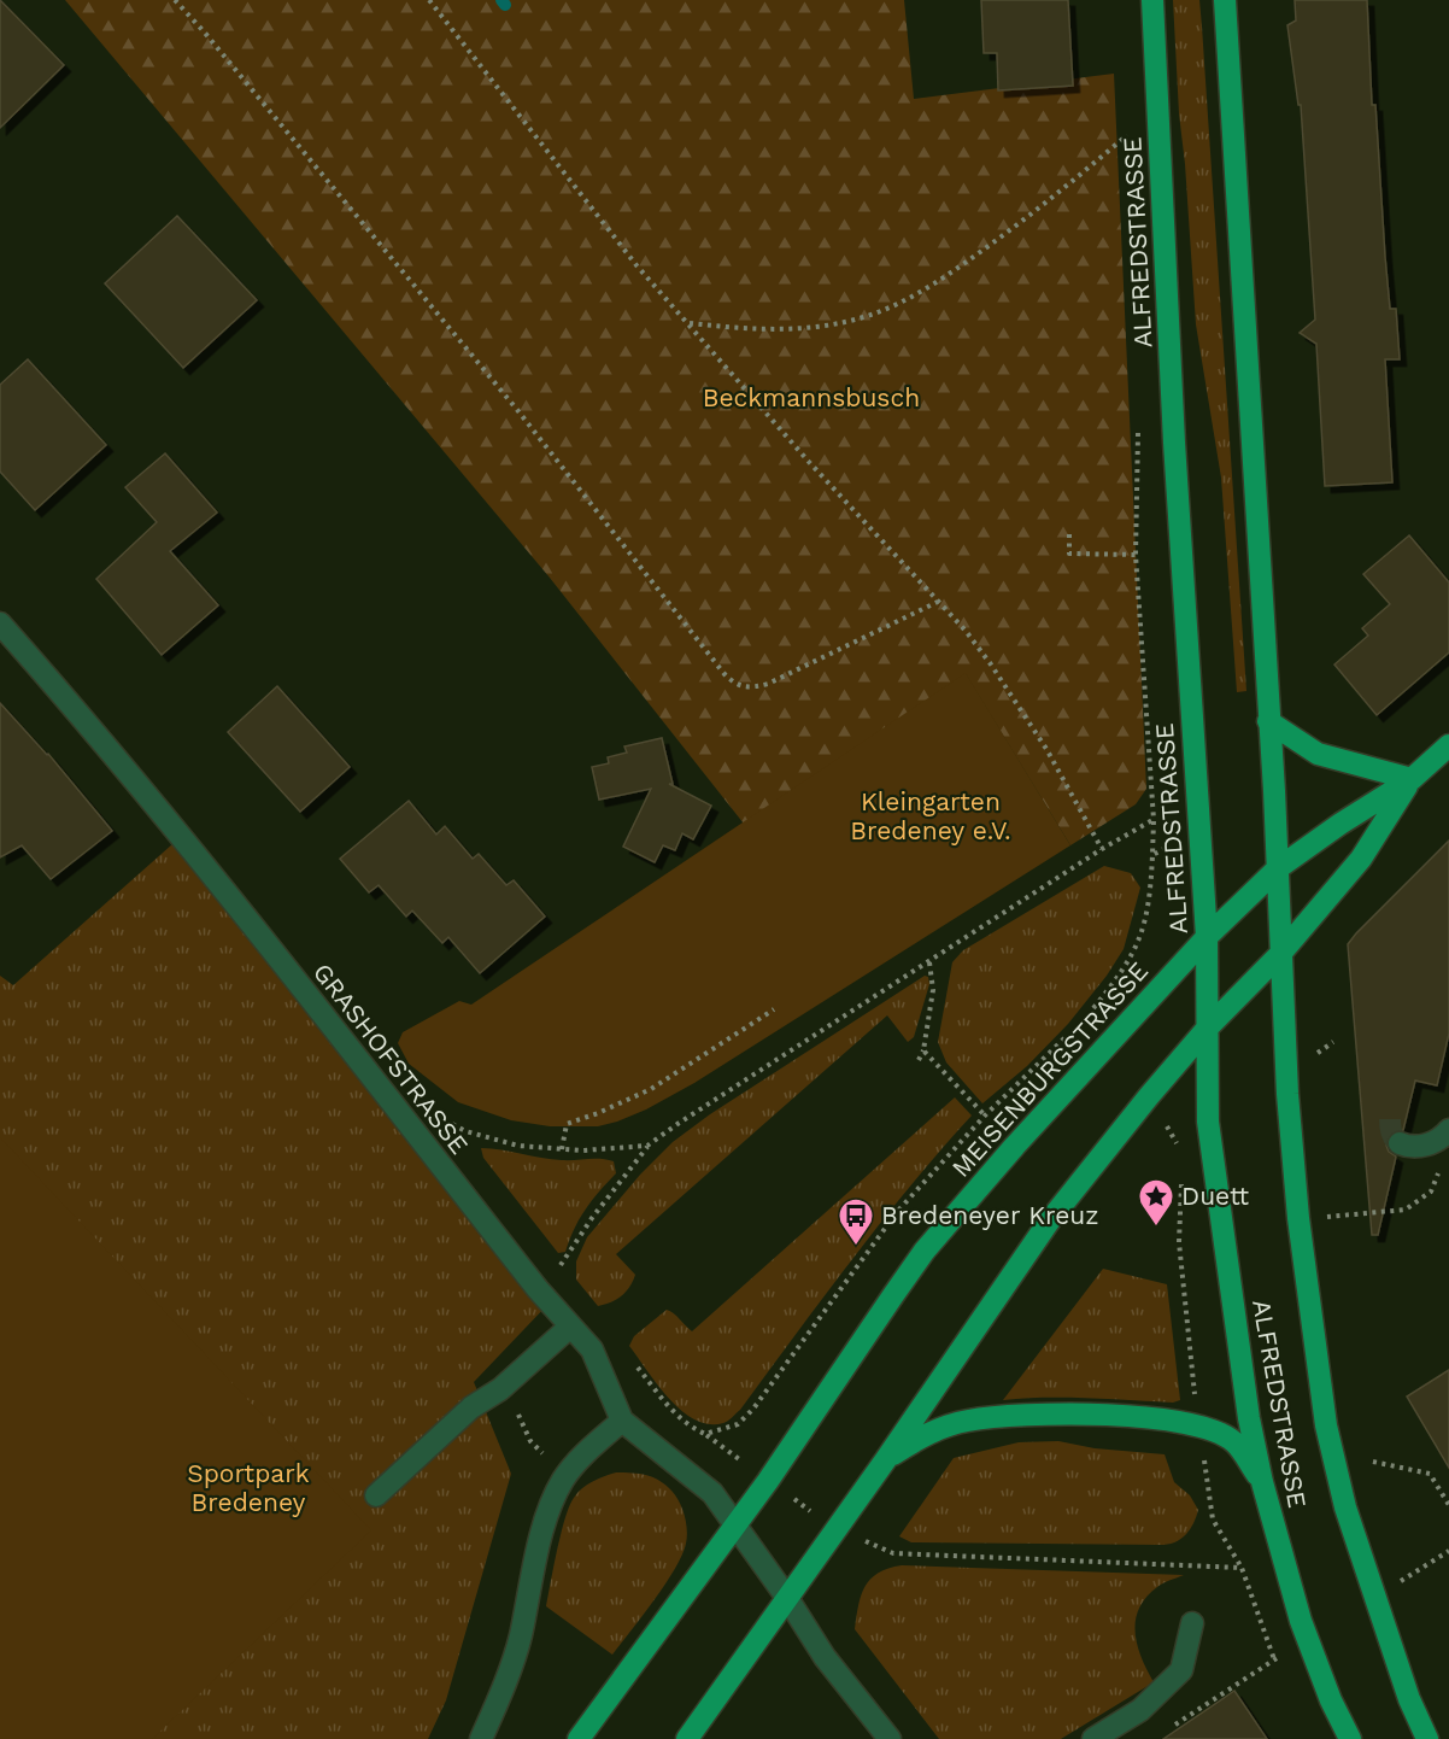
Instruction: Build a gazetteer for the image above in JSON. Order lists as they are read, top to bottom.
{
  "streets": {
    "main road": ["ALFREDSTRASSE", "MEISENBURGSTRASSE"],
    "street": ["GRASHOFSTRASSE"]
  },
  "crossings": [
    ["ALFREDSTRASSE", "MEISENBURGSTRASSE"],
    ["GRASHOFSTRASSE", "MEISENBURGSTRASSE"]
  ],
  "parks": ["Beckmannsbusch", "Kleingarten Bredeney e.V.", "Sportpark Bredeney"],
  "places": {
    "place": ["Duett"],
    "bus stop": ["Bredeneyer Kreuz"]
  }
}
